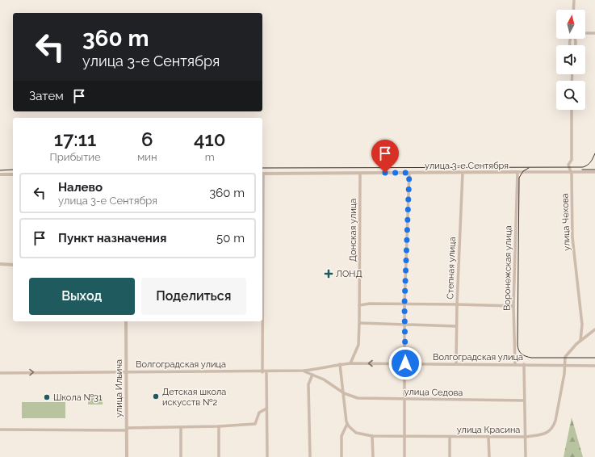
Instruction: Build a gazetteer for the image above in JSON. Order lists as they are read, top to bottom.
{
  "streets": {
    "street": [
      "улица 3-е Сентября",
      "улица Чехова",
      "Донская улица",
      "Степная улица",
      "Воронежская улица",
      "Волгоградская улица",
      "улица Ильича",
      "улица Седова",
      "улица Красина"
    ]
  },
  "crossings": [
    ["улица 3-е Сентября", "улица Чехова"],
    ["улица 3-е Сентября", "Донская улица"],
    ["улица 3-е Сентября", "Степная улица"],
    ["улица 3-е Сентября", "Воронежская улица"],
    ["улица Чехова", "улица Красина"],
    ["Донская улица", "Волгоградская улица"],
    ["Степная улица", "Волгоградская улица"],
    ["Воронежская улица", "Волгоградская улица"],
    ["Волгоградская улица", "улица Ильича"],
    ["Волгоградская улица", "улица Седова"],
    ["Волгоградская улица", "улица Красина"]
  ],
  "places": {
    "health": ["ЛОНД"],
    "other": ["Детская школа искусств №2", "Школа №31"]
  },
  "north": "top",
  "page": {
    "turn": ["360 m", "улица 3-е Сентября"],
    "then": "Затем",
    "eta": [
      "17:11",
      "Прибытие",
      "6",
      "мин",
      "410",
      "m"
    ],
    "list": [
      {
        "name": "Налево",
        "note": "улица 3-е Сентября",
        "value": "360 m"
      },
      {
        "name": "Пункт назначения",
        "value": "50 m"
      }
    ],
    "buttons": ["Выход", "Поделиться"]
  }
}
